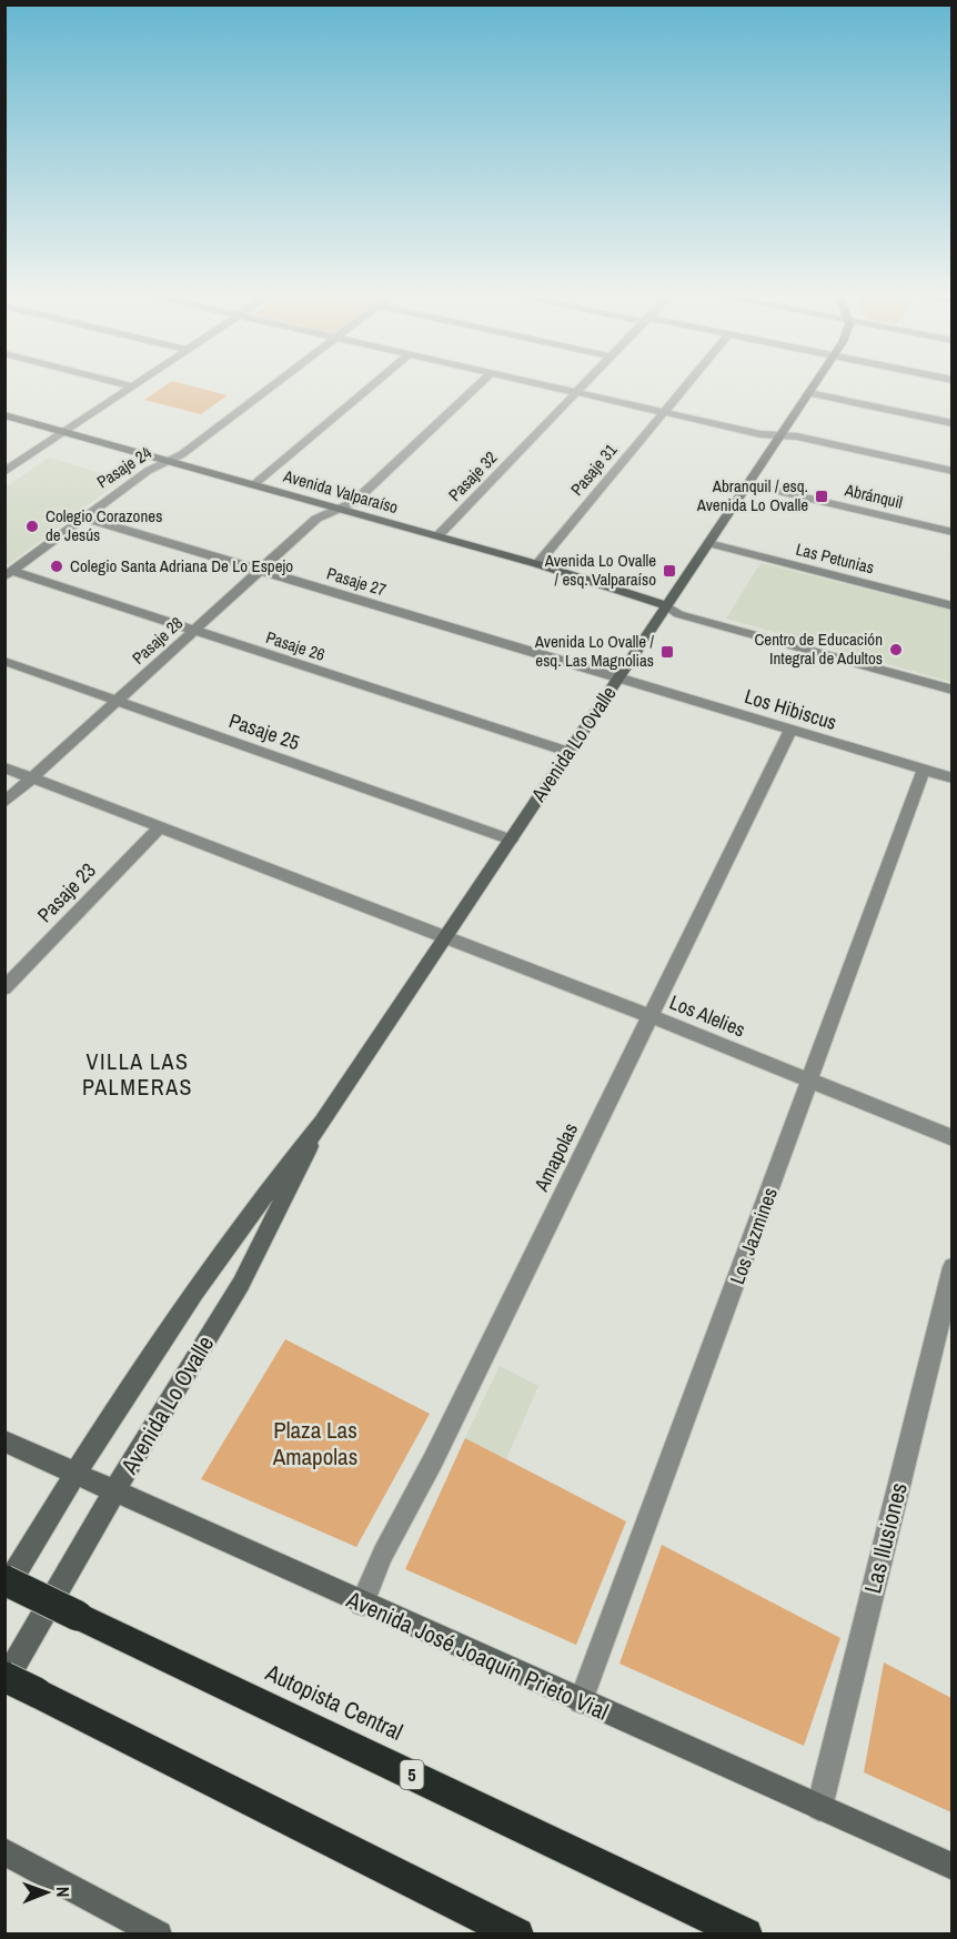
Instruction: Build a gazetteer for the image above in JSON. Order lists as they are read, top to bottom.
{
  "streets": {
    "highway": ["Autopista Central", "5"],
    "main road": ["Avenida Valparaíso", "Avenida Lo Ovalle", "Avenida José Joaquín Prieto Vial"],
    "street": [
      "Pasaje 24",
      "Pasaje 31",
      "Pasaje 32",
      "Abránquil",
      "Las Petunias",
      "Pasaje 27",
      "Pasaje 28",
      "Pasaje 26",
      "Los Hibiscus",
      "Pasaje 25",
      "Pasaje 23",
      "Los Alelies",
      "Amapolas",
      "Los Jazmines",
      "Las Ilusiones"
    ]
  },
  "crossings": [
    ["Pasaje 24", "Avenida Valparaíso"],
    ["Pasaje 24", "Pasaje 27"],
    ["Pasaje 24", "Pasaje 26"],
    ["Pasaje 31", "Avenida Valparaíso"],
    ["Pasaje 32", "Avenida Valparaíso"],
    ["Avenida Valparaíso", "Pasaje 28"],
    ["Avenida Valparaíso", "Avenida Lo Ovalle"],
    ["Abránquil", "Avenida Lo Ovalle"],
    ["Las Petunias", "Avenida Lo Ovalle"],
    ["Pasaje 27", "Pasaje 28"],
    ["Pasaje 27", "Los Hibiscus"],
    ["Pasaje 27", "Avenida Lo Ovalle"],
    ["Pasaje 28", "Pasaje 26"],
    ["Pasaje 28", "Pasaje 25"],
    ["Pasaje 26", "Avenida Lo Ovalle"],
    ["Los Hibiscus", "Avenida Lo Ovalle"],
    ["Los Hibiscus", "Amapolas"],
    ["Los Hibiscus", "Los Jazmines"],
    ["Pasaje 25", "Avenida Lo Ovalle"],
    ["Avenida Lo Ovalle", "Los Alelies"],
    ["Avenida Lo Ovalle", "Avenida José Joaquín Prieto Vial"],
    ["Los Alelies", "Amapolas"],
    ["Los Alelies", "Los Jazmines"],
    ["Amapolas", "Avenida José Joaquín Prieto Vial"],
    ["Los Jazmines", "Avenida José Joaquín Prieto Vial"],
    ["Las Ilusiones", "Avenida José Joaquín Prieto Vial"]
  ],
  "districts": ["VILLA LAS PALMERAS"],
  "parks": ["Plaza Las Amapolas"],
  "places": {
    "transit": ["Abranquil / esq. Avenida Lo Ovalle", "Avenida Lo Ovalle / esq. Valparaíso", "Avenida Lo Ovalle / esq. Las Magnolias"],
    "other": ["Colegio Corazones de Jesús", "Colegio Santa Adriana De Lo Espejo", "Centro de Educación Integral de Adultos"]
  },
  "north": "right"
}
